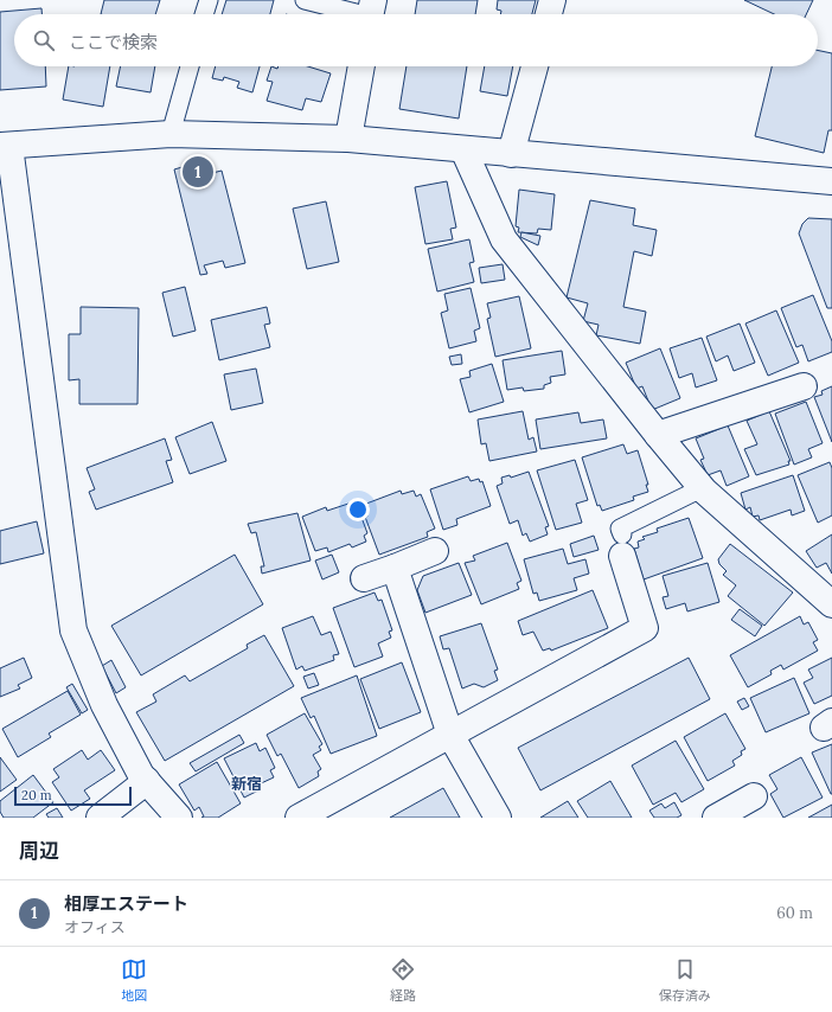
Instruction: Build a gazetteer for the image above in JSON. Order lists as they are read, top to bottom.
{
  "districts": ["新宿"],
  "scale_bar": "20 m",
  "page": {
    "search": "ここで検索",
    "pins": "1",
    "scale": "20 m",
    "heading": "周辺",
    "list": [
      {
        "mark": "1",
        "name": "相厚エステート",
        "note": "オフィス",
        "value": "60 m"
      }
    ],
    "nav": ["地図", "経路", "保存済み"]
  }
}
